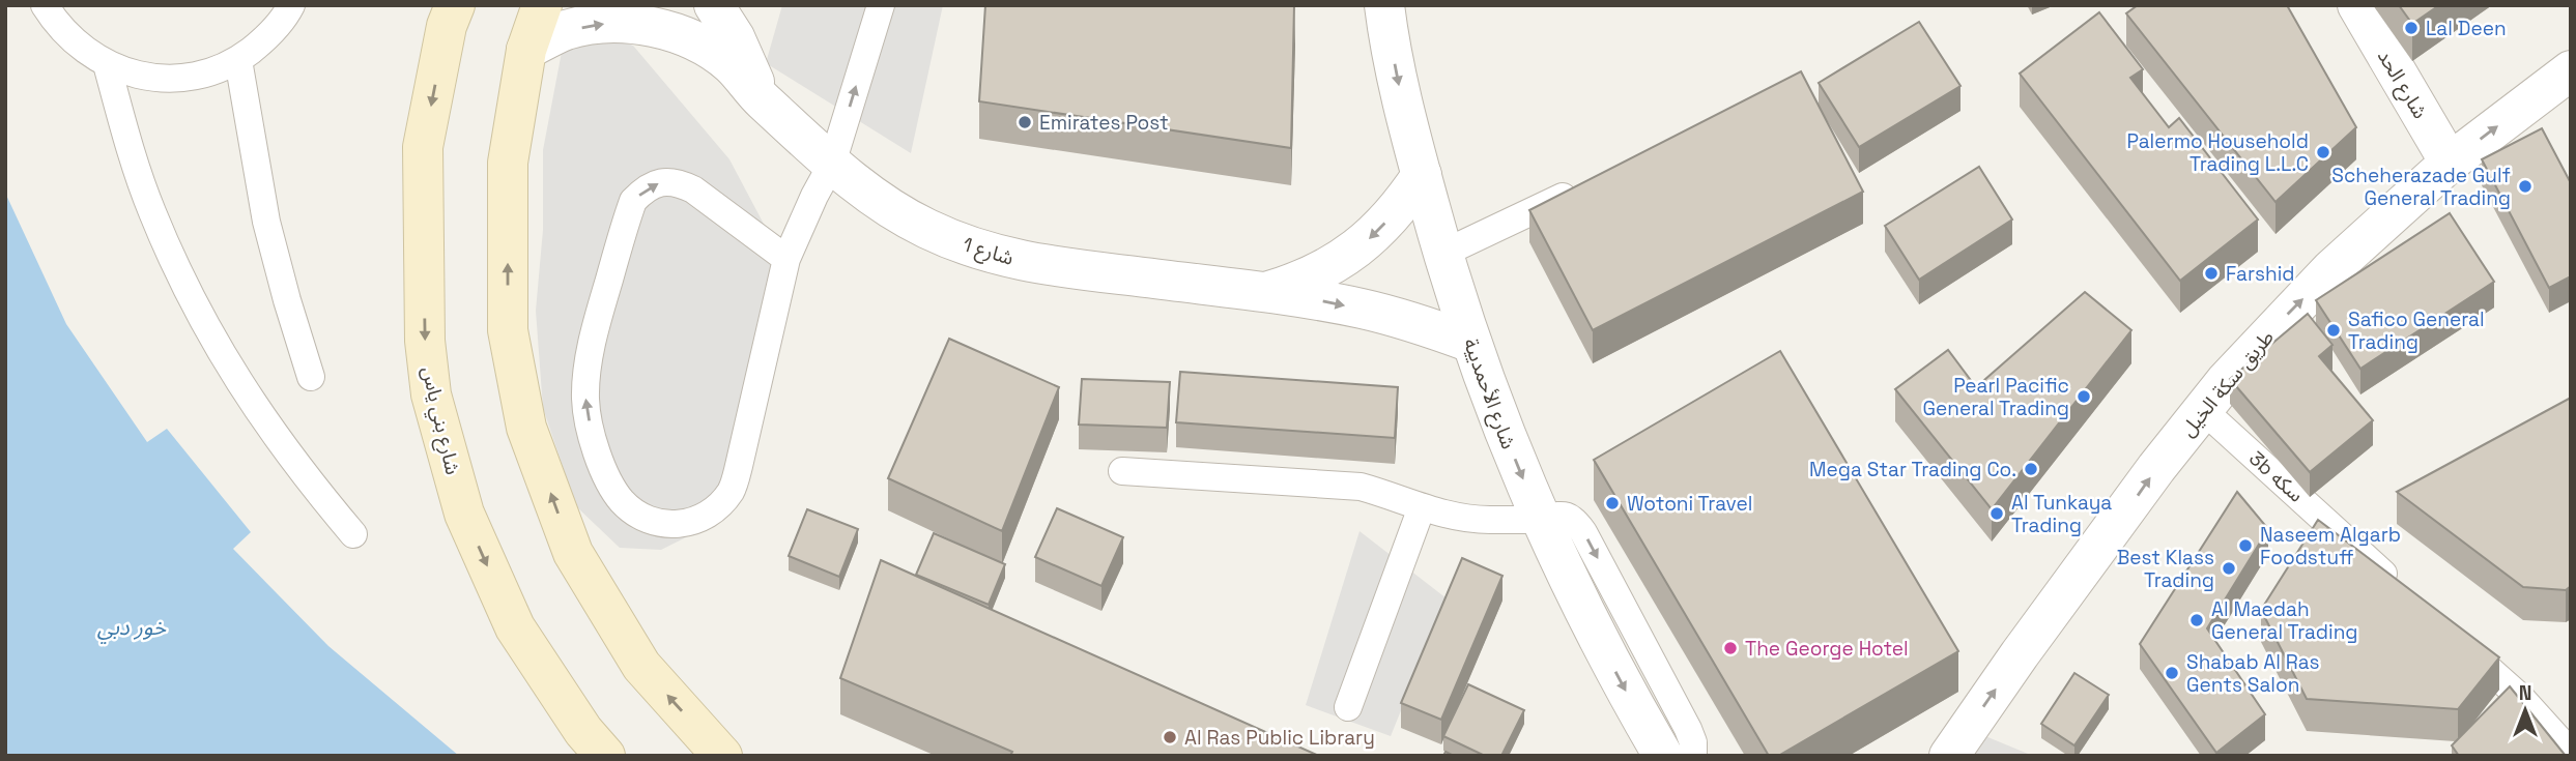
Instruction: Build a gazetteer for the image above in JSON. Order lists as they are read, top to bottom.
{
  "streets": {
    "main road": ["شارع بني ياس"],
    "street": [
      "شارع الحد",
      "شارع 1",
      "طريق سكة الخيل",
      "شارع الأحمديية"
    ],
    "lane": ["3b سكه"]
  },
  "crossings": [
    ["شارع الحد", "طريق سكة الخيل"],
    ["شارع 1", "شارع الأحمديية"],
    ["طريق سكة الخيل", "3b سكه"]
  ],
  "one_way": ["طريق سكة الخيل", "شارع الأحمديية"],
  "water": ["خور دبي"],
  "places": [
    "Lal Deen",
    "Emirates Post",
    "Palermo Household Trading L.L.C",
    "Scheherazade Gulf General Trading",
    "Farshid",
    "Safico General Trading",
    "Pearl Pacific General Trading",
    "Mega Star Trading Co.",
    "Wotoni Travel",
    "Al Tunkaya Trading",
    "Naseem Algarb Foodstuff",
    "Best Klass Trading",
    "Al Maedah General Trading",
    "The George Hotel",
    "Shabab Al Ras Gents Salon",
    "Al Ras Public Library"
  ],
  "north": "top"
}
